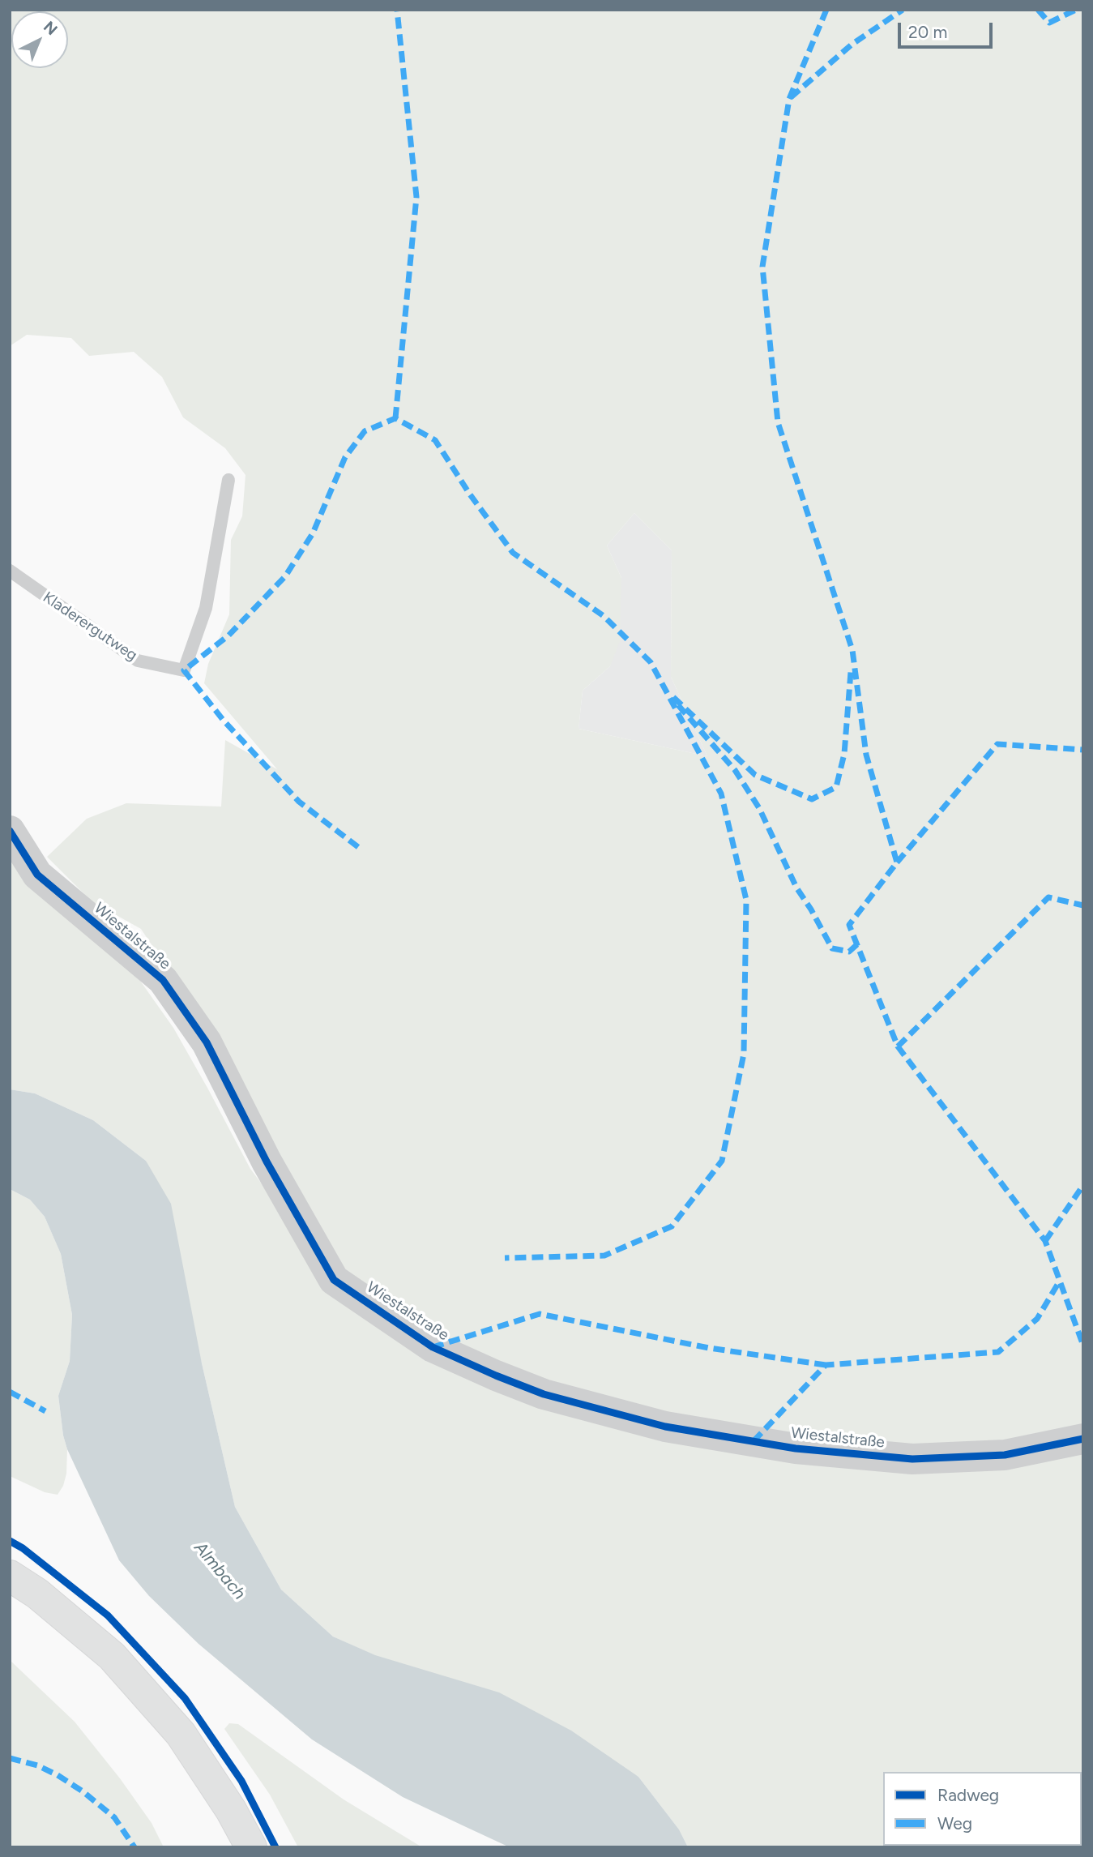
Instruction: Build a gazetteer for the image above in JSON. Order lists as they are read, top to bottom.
{
  "streets": {
    "street": ["Wiestalstraße"],
    "lane": ["Kladerergutweg"]
  },
  "water": ["Almbach"],
  "legend": ["Radweg", "Weg"],
  "scale_bar": "20 m",
  "north": "top right"
}
